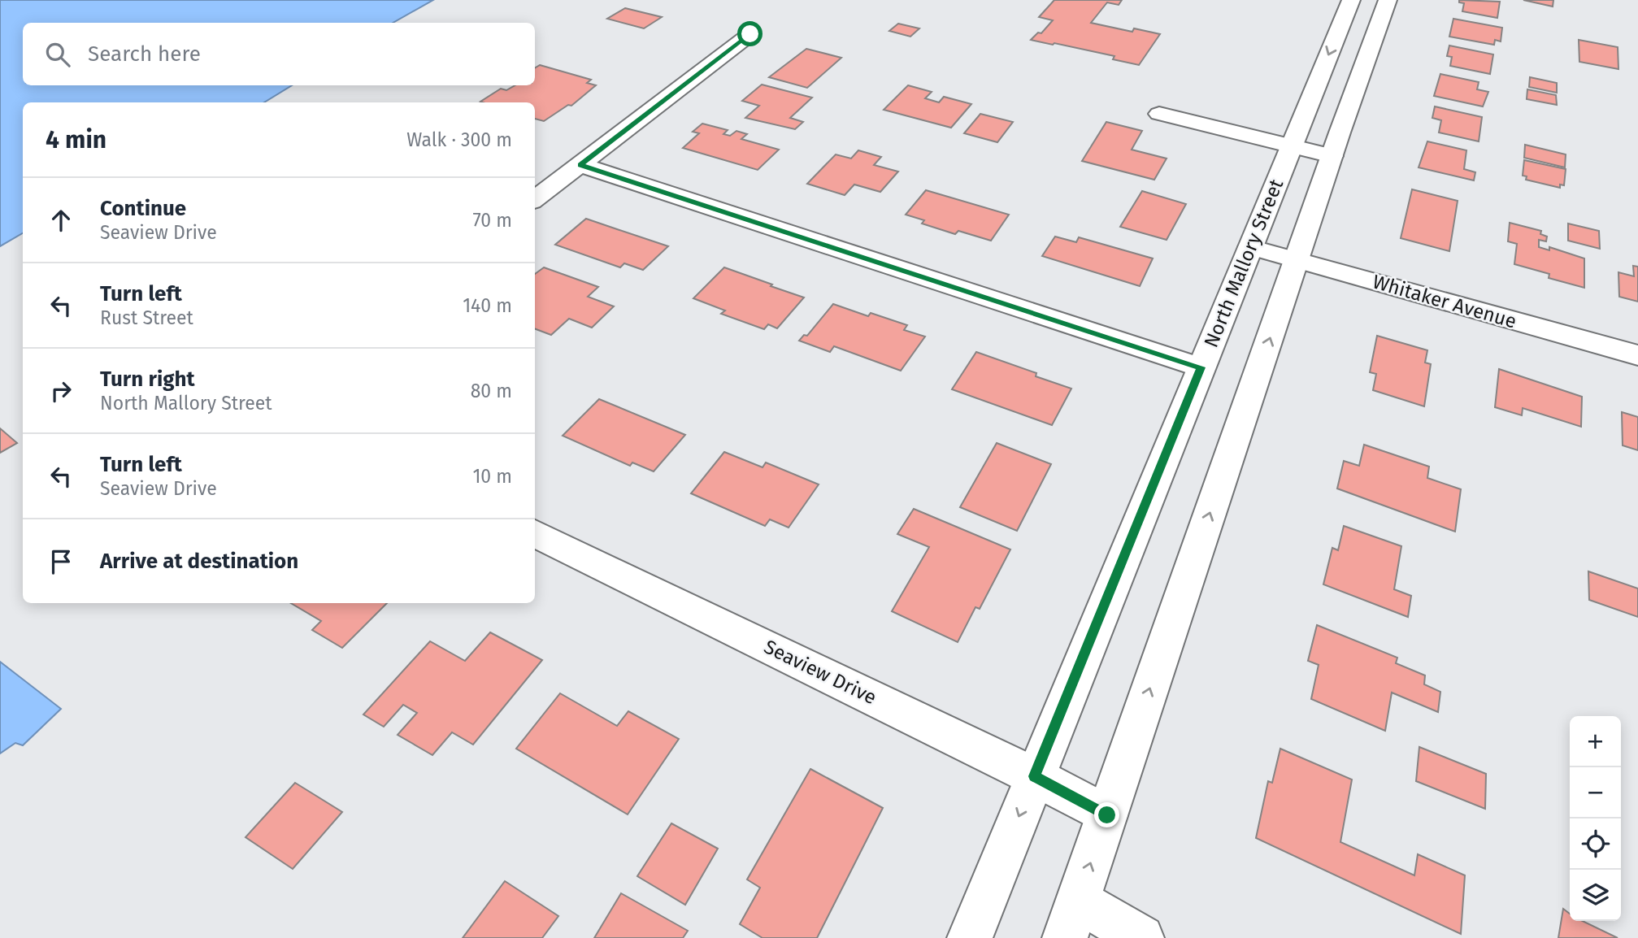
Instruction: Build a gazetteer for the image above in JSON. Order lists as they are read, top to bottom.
{
  "streets": {
    "main road": ["North Mallory Street", "Whitaker Avenue", "Seaview Drive"]
  },
  "crossings": [
    ["North Mallory Street", "Whitaker Avenue"],
    ["North Mallory Street", "Seaview Drive"]
  ],
  "page": {
    "search": "Search here",
    "heading": ["4 min", "Walk · 300 m"],
    "list": [
      ["Continue", "Seaview Drive", "70 m"],
      ["Turn left", "Rust Street", "140 m"],
      ["Turn right", "North Mallory Street", "80 m"],
      ["Turn left", "Seaview Drive", "10 m"],
      "Arrive at destination"
    ],
    "map_buttons": ["+", "−"]
  }
}
